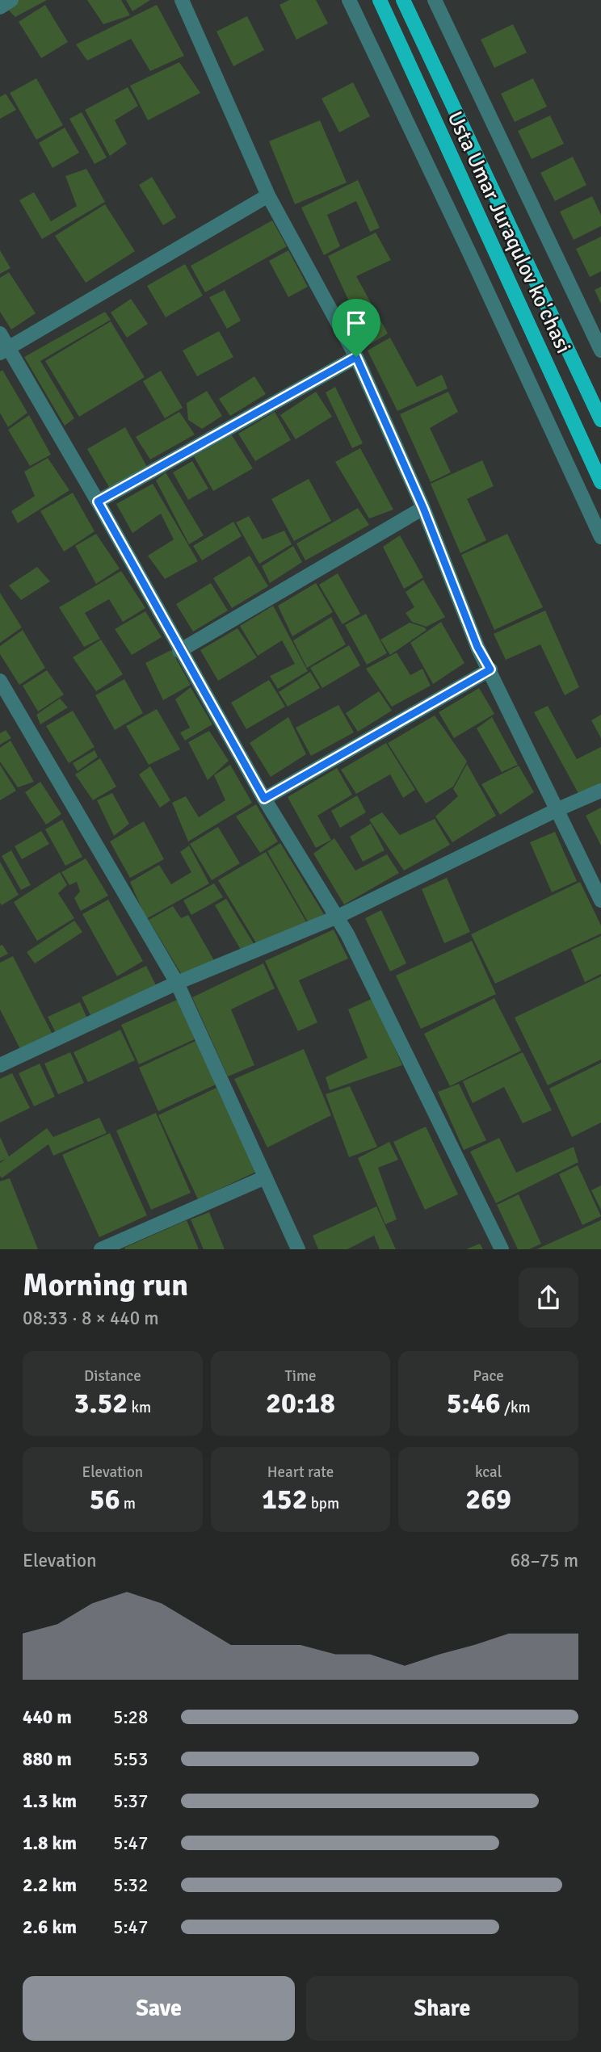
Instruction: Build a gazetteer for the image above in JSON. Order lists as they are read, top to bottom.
{
  "streets": {
    "main road": ["Usta Umar Juraqulov ko'chasi"]
  },
  "page": {
    "heading": ["Morning run", "08:33 · 8 × 440 m"],
    "stats": [
      ["Distance", "3.52 km"],
      ["Time", "20:18"],
      ["Pace", "5:46 /km"],
      ["Elevation", "56 m"],
      ["Heart rate", "152 bpm"],
      ["kcal", "269"]
    ],
    "chart": ["Elevation", "68–75 m"],
    "list": [
      {
        "name": "440 m",
        "note": "5:28"
      },
      {
        "name": "880 m",
        "note": "5:53"
      },
      {
        "name": "1.3 km",
        "note": "5:37"
      },
      {
        "name": "1.8 km",
        "note": "5:47"
      },
      {
        "name": "2.2 km",
        "note": "5:32"
      },
      {
        "name": "2.6 km",
        "note": "5:47"
      }
    ],
    "buttons": ["Save", "Share"]
  }
}
